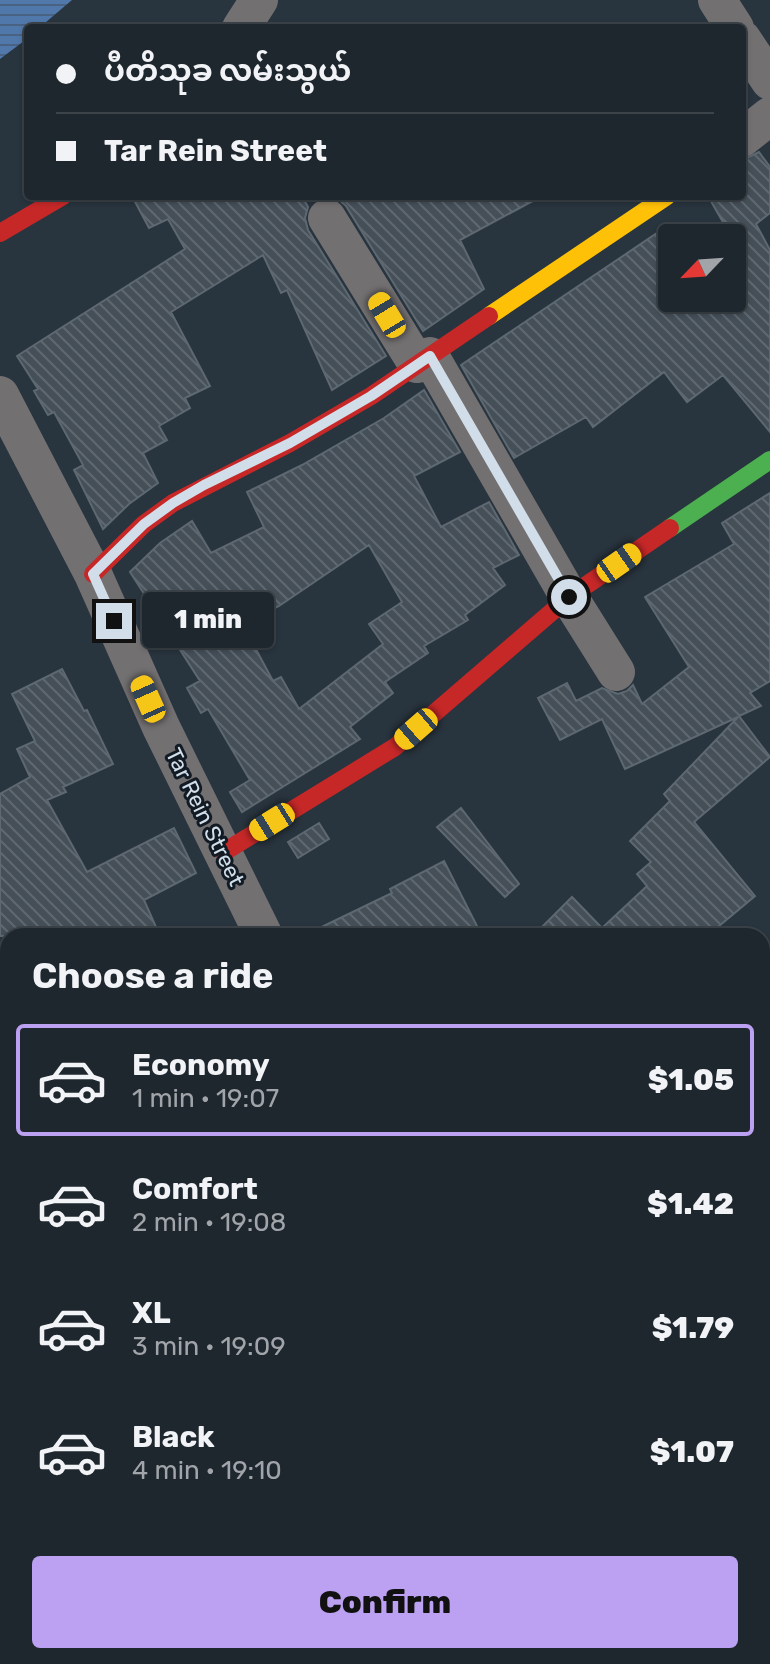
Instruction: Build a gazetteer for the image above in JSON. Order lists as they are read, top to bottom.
{
  "streets": {
    "street": ["Tar Rein Street"]
  },
  "north": "bottom left",
  "page": {
    "banner": ["ပီတိသုခ လမ်းသွယ်", "Tar Rein Street"],
    "bubble": "1 min",
    "heading": "Choose a ride",
    "list": [
      {
        "name": "Economy",
        "note": "1 min · 19:07",
        "value": "$1.05"
      },
      {
        "name": "Comfort",
        "note": "2 min · 19:08",
        "value": "$1.42"
      },
      {
        "name": "XL",
        "note": "3 min · 19:09",
        "value": "$1.79"
      },
      {
        "name": "Black",
        "note": "4 min · 19:10",
        "value": "$1.07"
      }
    ],
    "buttons": "Confirm"
  }
}
